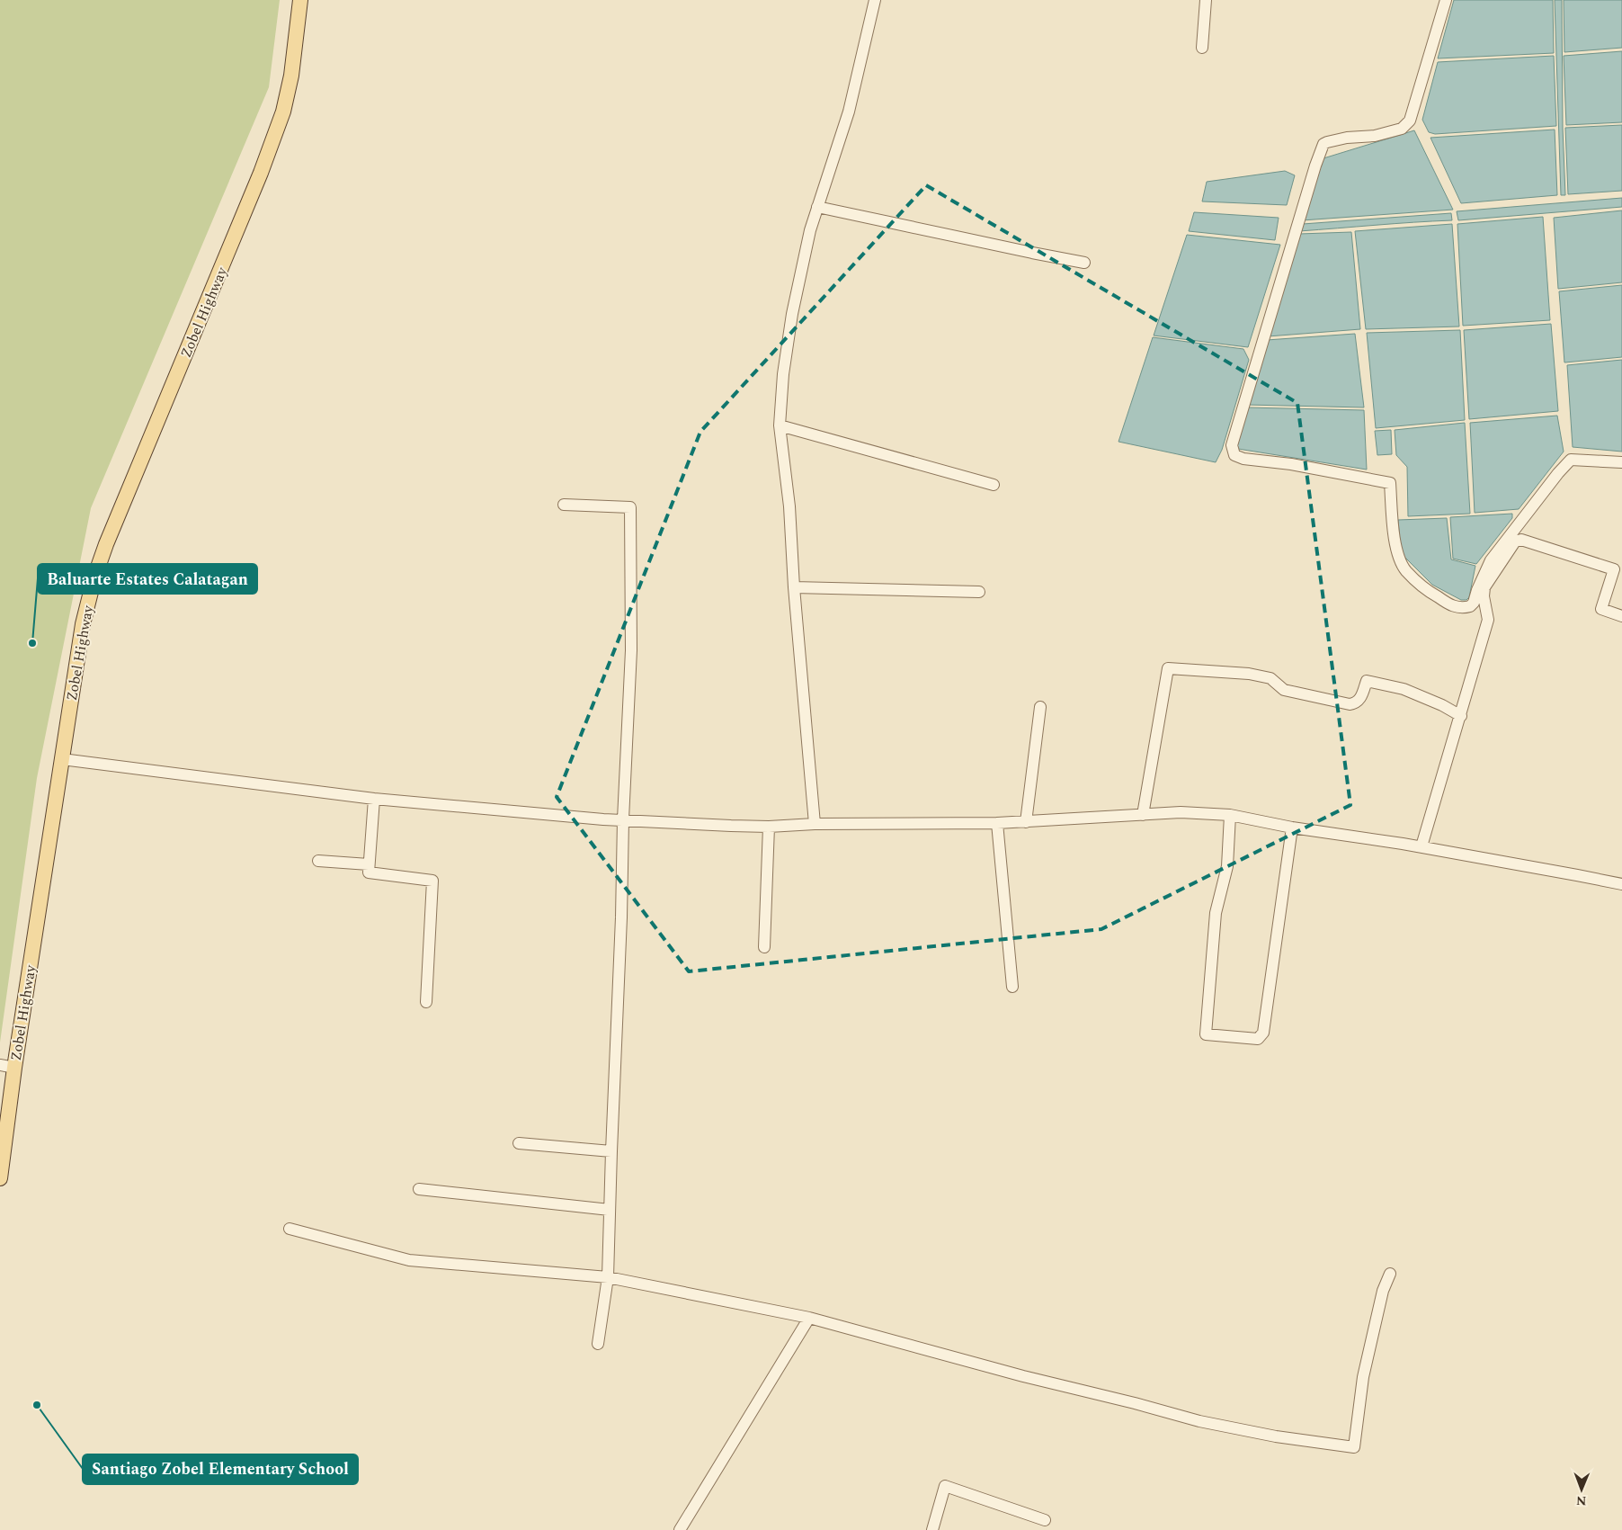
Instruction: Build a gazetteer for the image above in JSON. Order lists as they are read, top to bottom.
{
  "streets": {
    "main road": ["Zobel Highway"]
  },
  "places": ["Baluarte Estates Calatagan", "Santiago Zobel Elementary School"],
  "north": "bottom"
}
